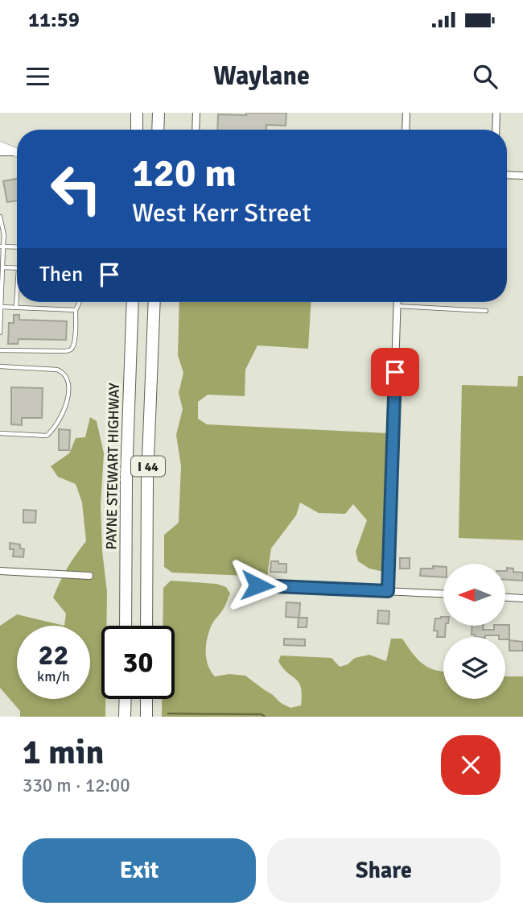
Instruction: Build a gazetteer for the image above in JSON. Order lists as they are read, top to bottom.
{
  "streets": {
    "highway": ["PAYNE STEWART HIGHWAY", "I 44"]
  },
  "north": "left",
  "page": {
    "status": "11:59",
    "header": "Waylane",
    "turn": ["120 m", "West Kerr Street"],
    "then": "Then",
    "speed": "22 km/h",
    "limit": "30",
    "heading": ["1 min", "330 m · 12:00"],
    "buttons": ["Exit", "Share"]
  }
}
